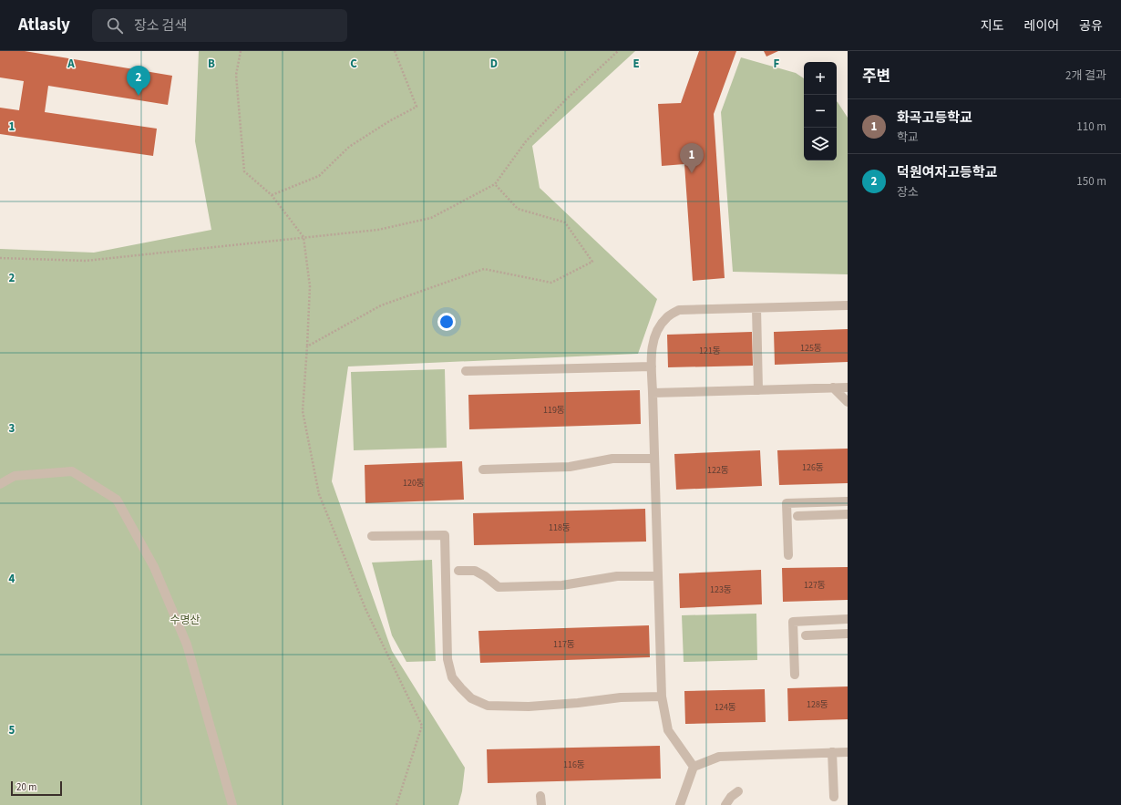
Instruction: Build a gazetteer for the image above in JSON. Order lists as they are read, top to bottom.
{
  "parks": ["수명산"],
  "house_numbers": [
    "125동",
    "121동",
    "119동",
    "126동",
    "122동",
    "120동",
    "118동",
    "127동",
    "123동",
    "117동",
    "128동",
    "124동",
    "116동"
  ],
  "scale_bar": "20 m",
  "page": {
    "header": "Atlasly",
    "search": "장소 검색",
    "nav": ["지도", "레이어", "공유"],
    "heading": ["주변", "2개 결과"],
    "map_buttons": ["+", "−"],
    "pins": ["2", "1"],
    "list": [
      {
        "mark": "1",
        "name": "화곡고등학교",
        "note": "학교",
        "value": "110 m"
      },
      {
        "mark": "2",
        "name": "덕원여자고등학교",
        "note": "장소",
        "value": "150 m"
      }
    ],
    "scale": "20 m"
  },
  "grid": {
    "columns": [
      "A",
      "B",
      "C",
      "D",
      "E",
      "F"
    ],
    "rows": [
      "1",
      "2",
      "3",
      "4",
      "5"
    ]
  }
}
